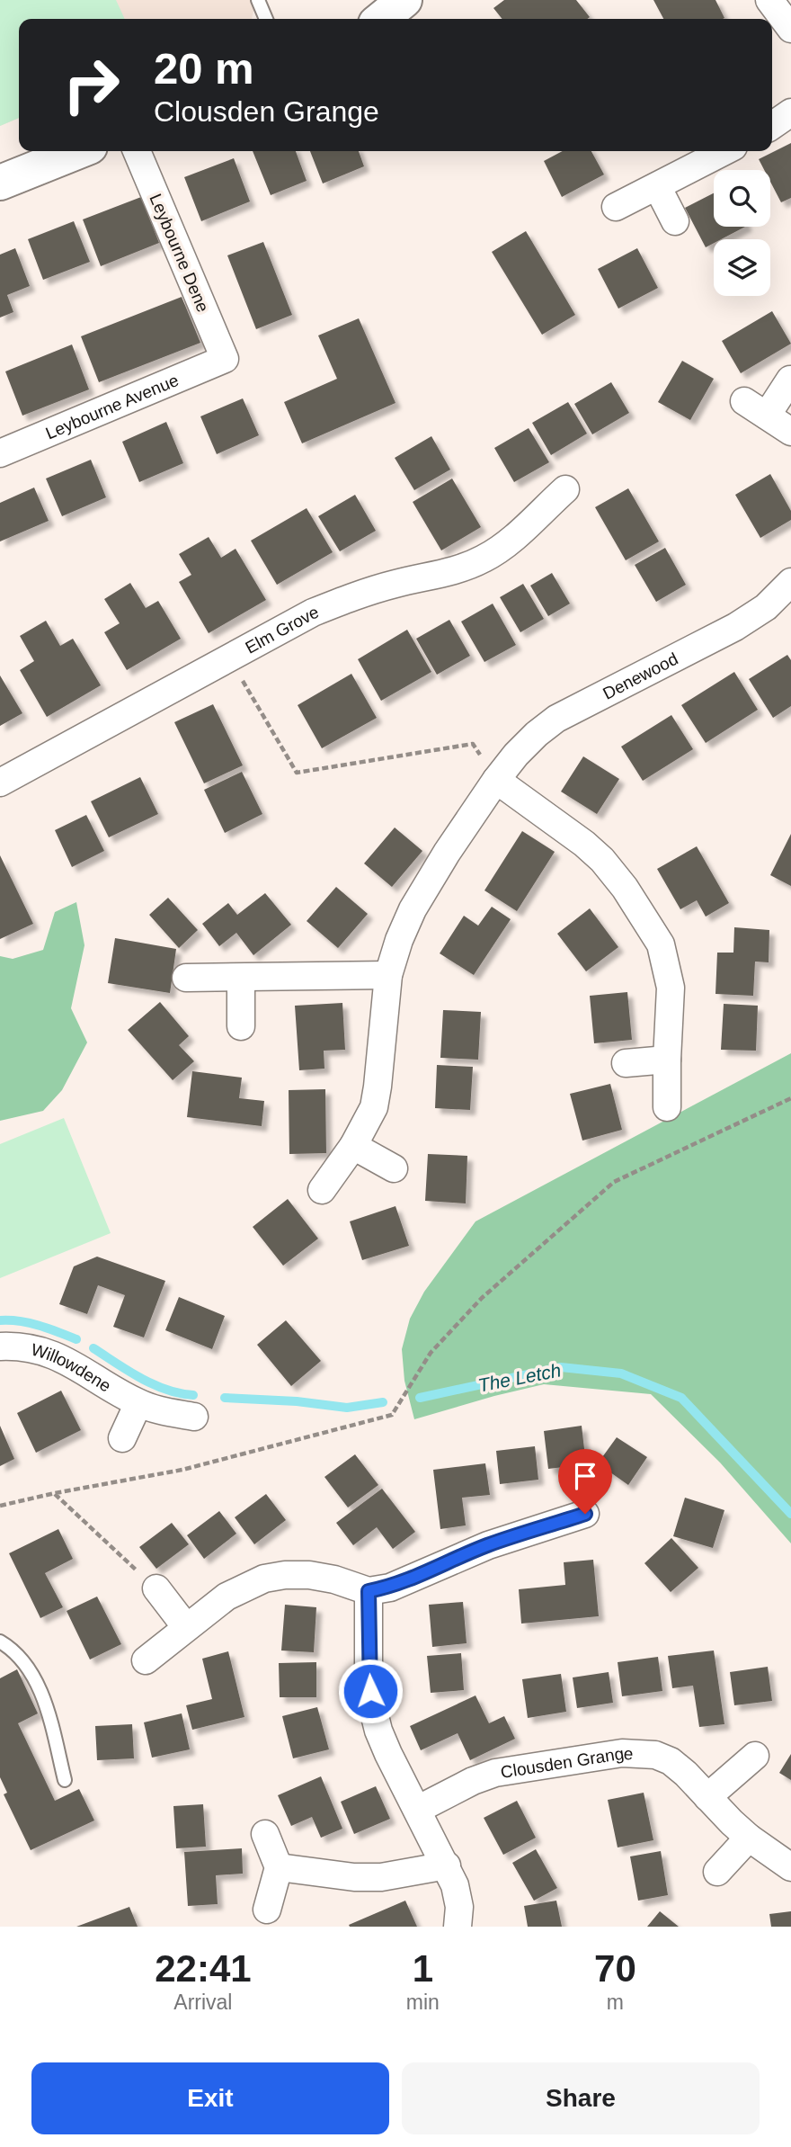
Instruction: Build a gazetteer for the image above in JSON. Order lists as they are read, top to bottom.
{
  "streets": {
    "street": [
      "Leybourne Dene",
      "Leybourne Avenue",
      "Elm Grove",
      "Denewood",
      "Willowdene",
      "Clousden Grange"
    ]
  },
  "crossings": [
    ["Leybourne Dene", "Leybourne Avenue"]
  ],
  "water": ["The Letch"],
  "page": {
    "turn": ["20 m", "Clousden Grange"],
    "eta": [
      "22:41",
      "Arrival",
      "1",
      "min",
      "70",
      "m"
    ],
    "buttons": ["Exit", "Share"]
  }
}
